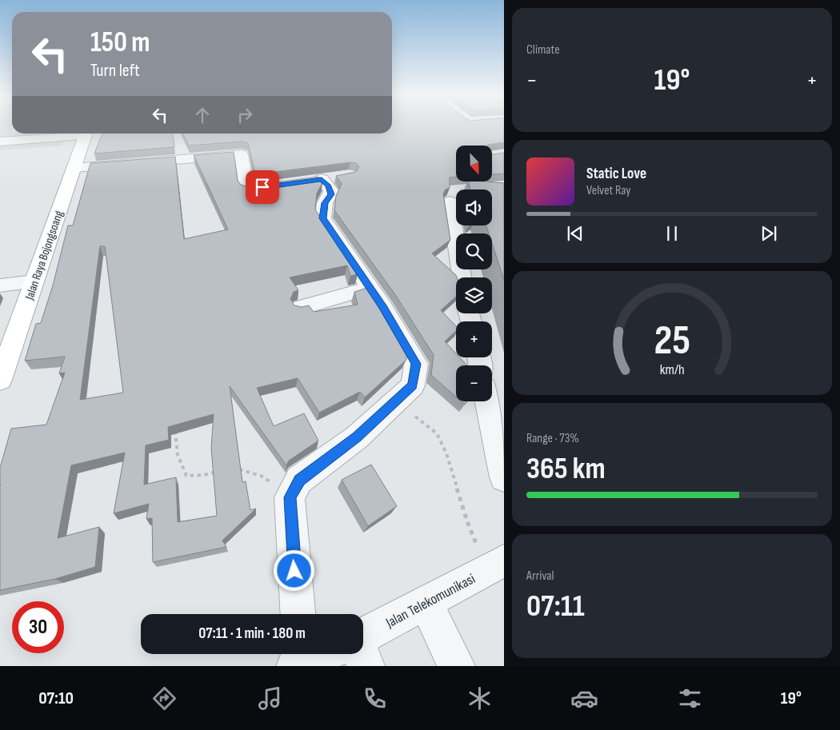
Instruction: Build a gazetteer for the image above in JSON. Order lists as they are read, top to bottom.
{
  "streets": {
    "main road": ["Jalan Raya Bojongsoang"],
    "street": ["Jalan Telekomunikasi"]
  },
  "north": "bottom",
  "page": {
    "tile": [
      "Climate",
      ["Range · 73%", "365 km"],
      ["Arrival", "07:11"]
    ],
    "turn": ["150 m", "Turn left"],
    "heat": ["−", "19°", "+"],
    "map_buttons": ["+", "−"],
    "song": ["Static Love", "Velvet Ray"],
    "limit": "30",
    "trip": "07:11 · 1 min · 180 m",
    "tabs": ["07:10", "19°"],
    "gauge": ["25", "km/h"]
  }
}
